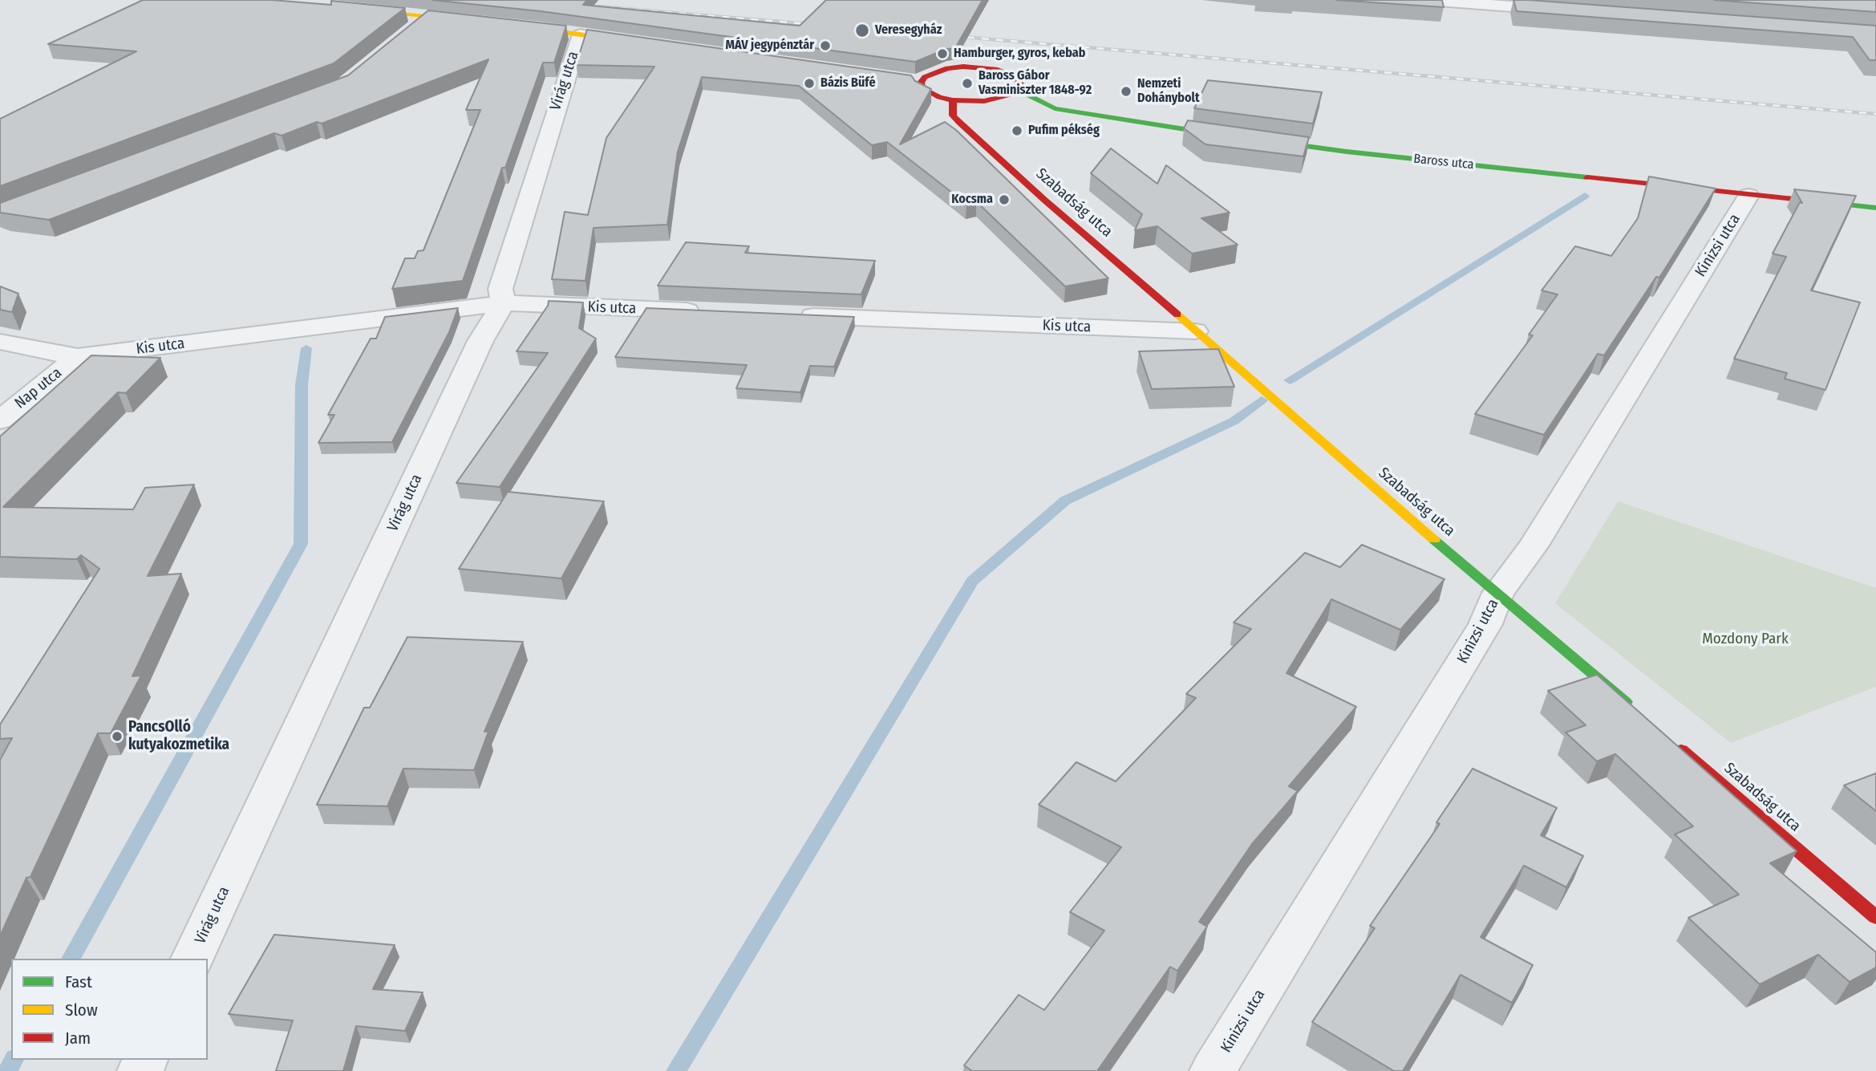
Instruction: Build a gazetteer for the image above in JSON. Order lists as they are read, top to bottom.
{
  "streets": {
    "street": [
      "Virág utca",
      "Baross utca",
      "Szabadság utca",
      "Kinizsi utca",
      "Kis utca",
      "Nap utca"
    ]
  },
  "crossings": [
    ["Virág utca", "Kis utca"],
    ["Baross utca", "Szabadság utca"],
    ["Baross utca", "Kinizsi utca"],
    ["Szabadság utca", "Kinizsi utca"],
    ["Szabadság utca", "Kis utca"],
    ["Kis utca", "Nap utca"]
  ],
  "parks": ["Mozdony Park"],
  "places": [
    "Veresegyház",
    "MÁV jegypénztár",
    "Hamburger, gyros, kebab",
    "Bázis Büfé",
    "Baross Gábor Vasminiszter 1848-92",
    "Nemzeti Dohánybolt",
    "Pufim pékség",
    "Kocsma",
    "PancsOlló kutyakozmetika"
  ],
  "legend": ["Fast", "Slow", "Jam"]
}
